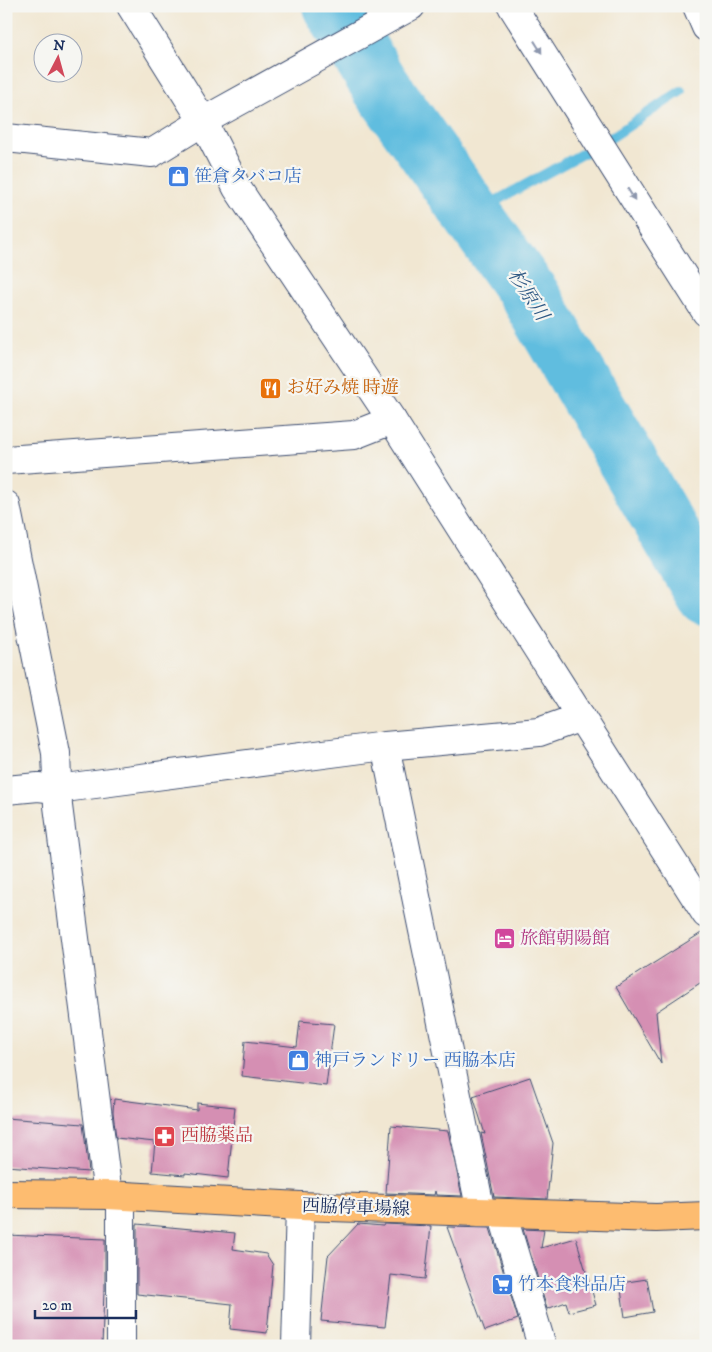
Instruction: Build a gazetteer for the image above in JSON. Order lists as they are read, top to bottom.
{
  "streets": {
    "main road": ["西脇停車場線"]
  },
  "water": ["杉原川"],
  "places": {
    "shop": ["笹倉タバコ店", "神戸ランドリー 西脇本店"],
    "restaurant": ["お好み焼 時遊"],
    "hotel": ["旅館朝陽館"],
    "pharmacy": ["西脇薬品"],
    "supermarket": ["竹本食料品店"]
  },
  "scale_bar": "20 m",
  "north": "top"
}
